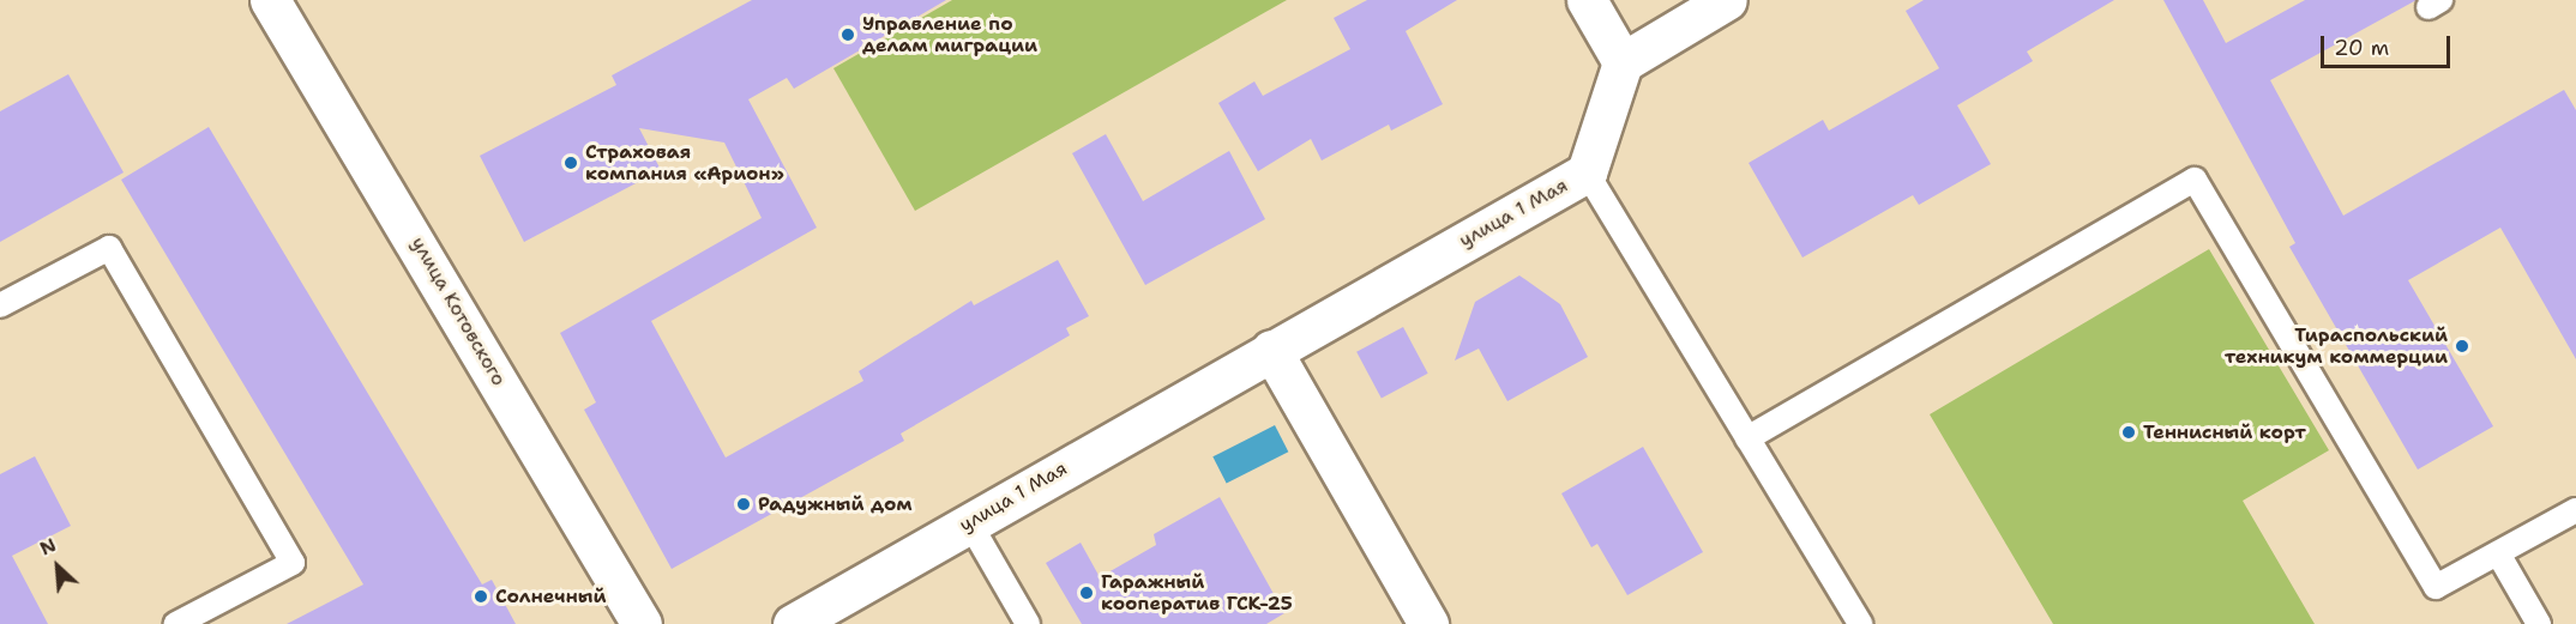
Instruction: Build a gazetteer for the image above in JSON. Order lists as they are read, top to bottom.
{
  "streets": {
    "street": ["улица 1 Мая", "улица Котовского"]
  },
  "places": [
    "Управление по делам миграции",
    "Страховая компания «Арион»",
    "Тираспольский техникум коммерции",
    "Теннисный корт",
    "Радужный дом",
    "Гаражный кооператив ГСК-25",
    "Солнечный"
  ],
  "scale_bar": "20 m",
  "north": "top left"
}
